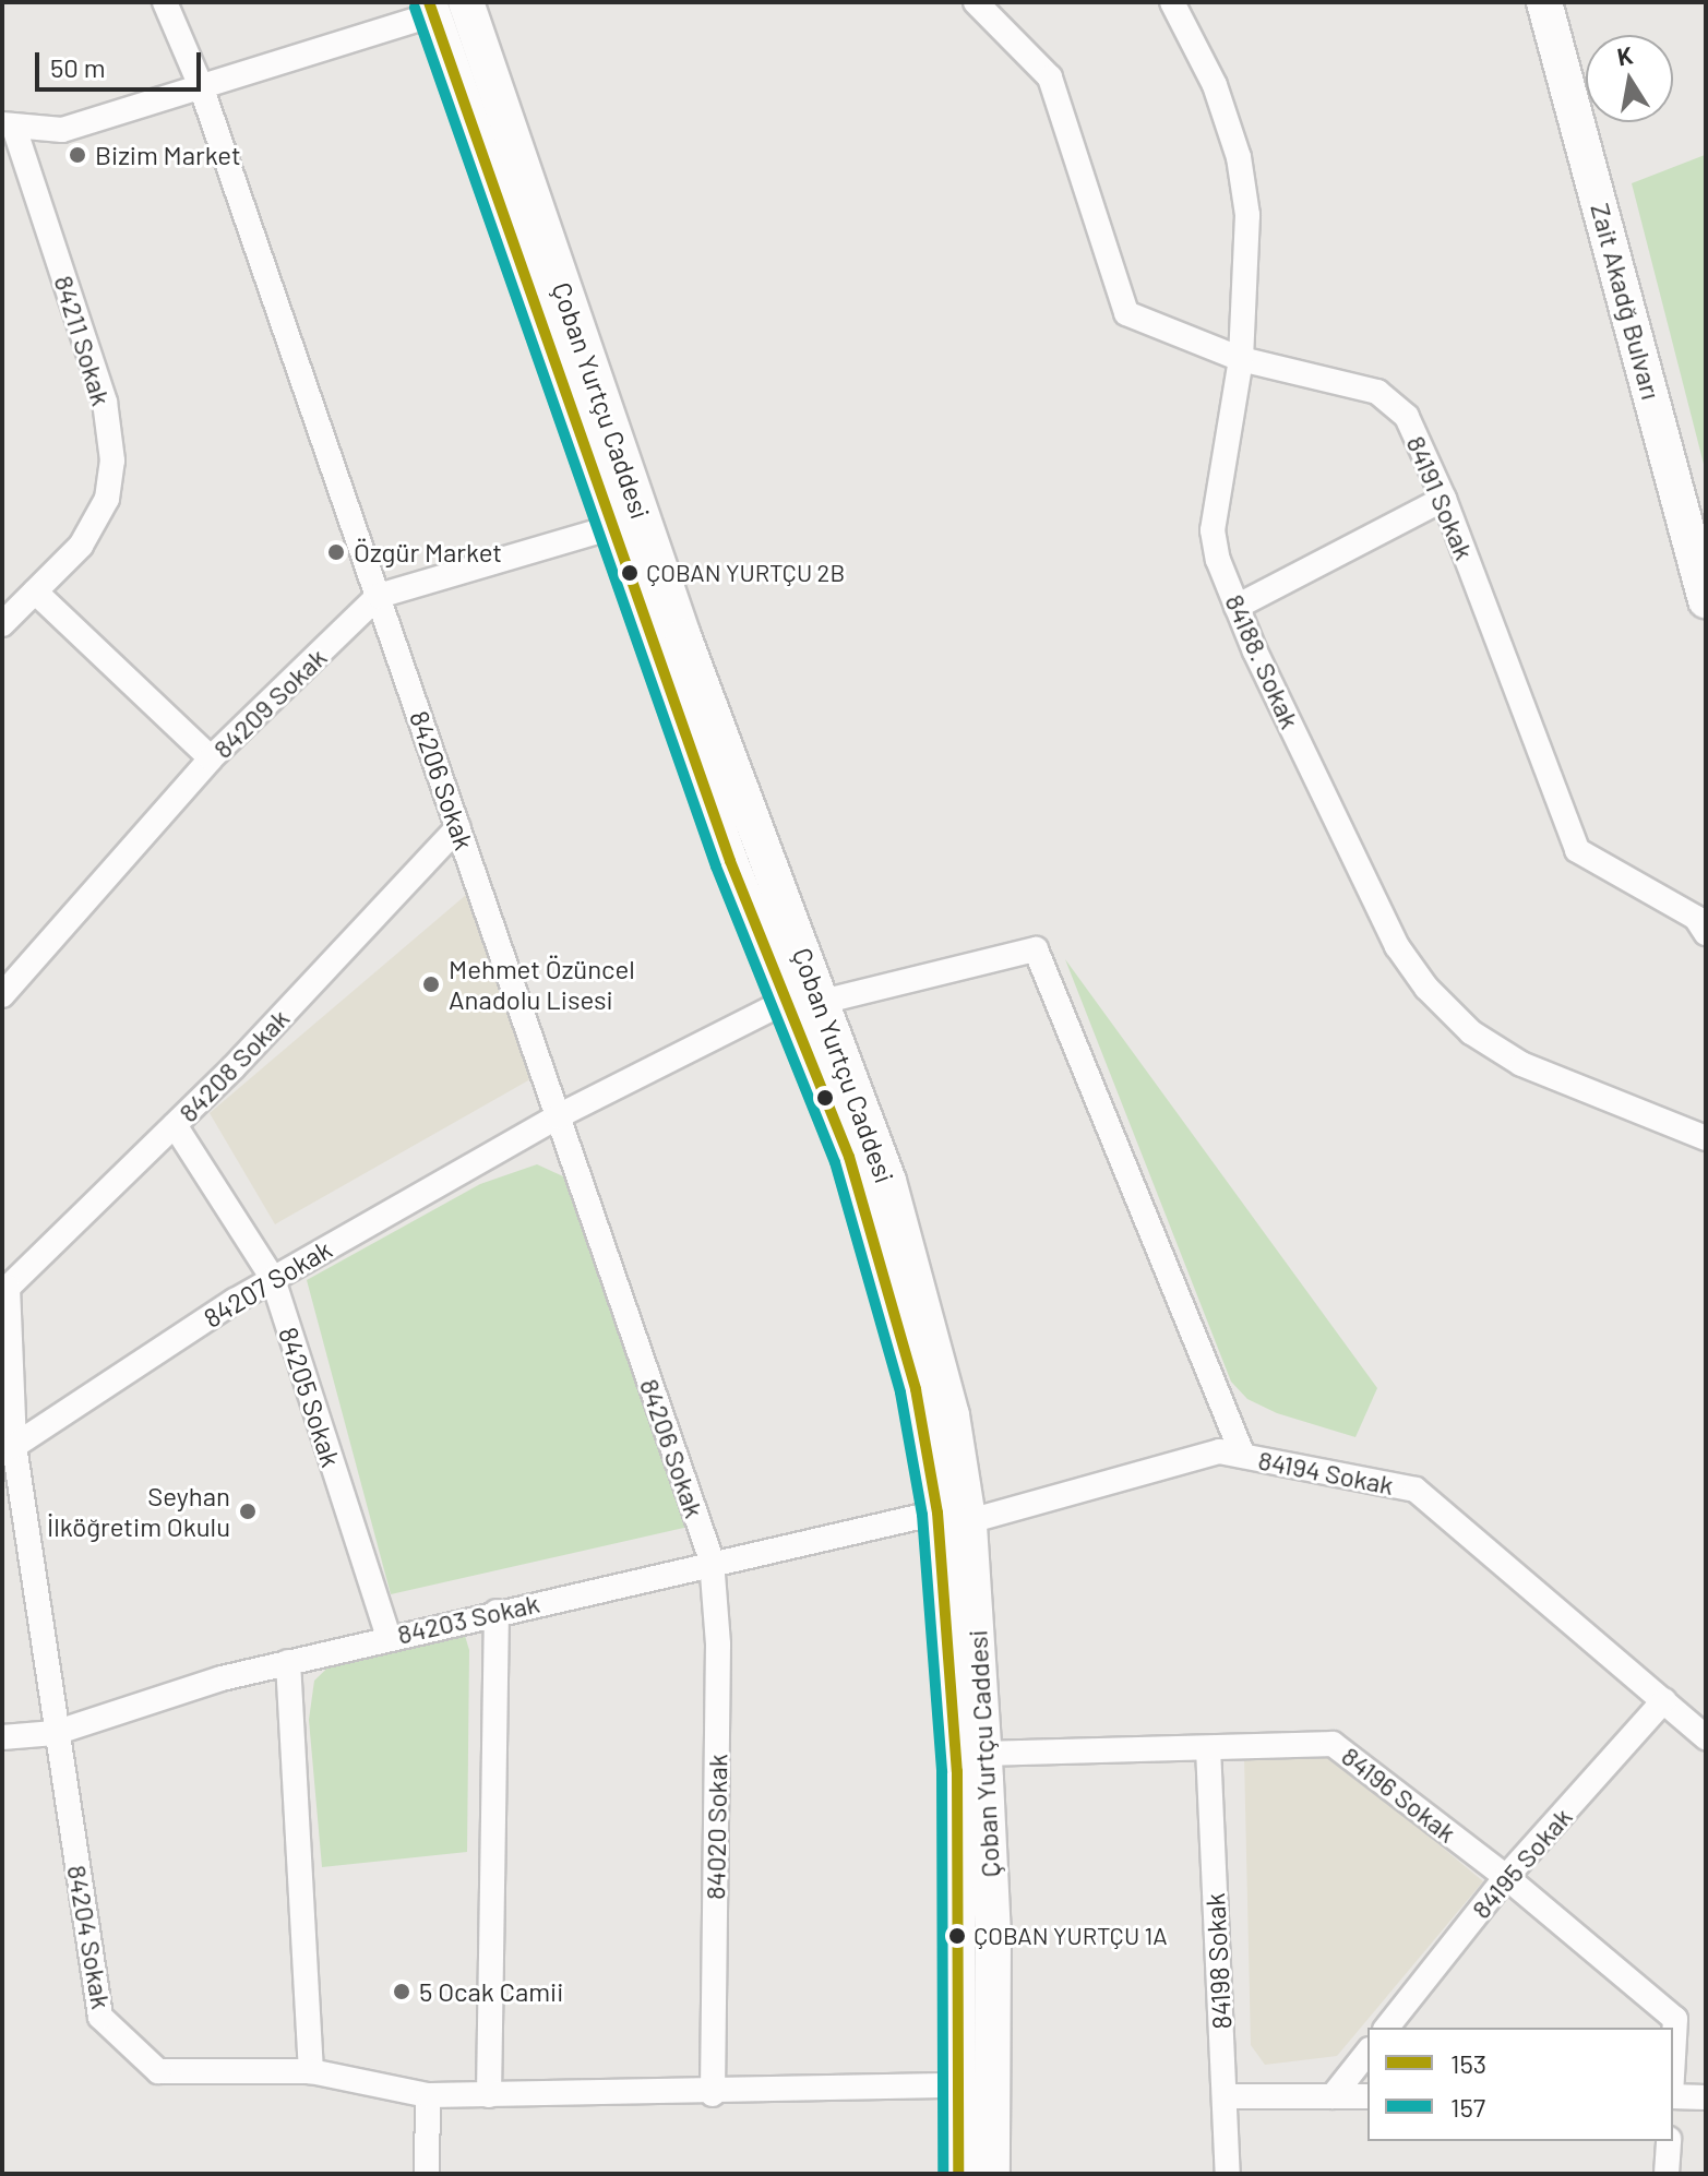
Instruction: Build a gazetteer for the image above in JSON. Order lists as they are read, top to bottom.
{
  "streets": {
    "main road": ["Zait Akadğ Bulvarı", "Çoban Yurtçu Caddesi"],
    "street": [
      "84211 Sokak",
      "84191 Sokak",
      "84188. Sokak",
      "84209 Sokak",
      "84206 Sokak",
      "84208 Sokak",
      "84207 Sokak",
      "84205 Sokak",
      "84194 Sokak",
      "84203 Sokak",
      "84196 Sokak",
      "84020 Sokak",
      "84195 Sokak",
      "84204 Sokak",
      "84198 Sokak"
    ]
  },
  "crossings": [
    ["Çoban Yurtçu Caddesi", "84209 Sokak"],
    ["Çoban Yurtçu Caddesi", "84207 Sokak"],
    ["Çoban Yurtçu Caddesi", "84194 Sokak"],
    ["Çoban Yurtçu Caddesi", "84203 Sokak"],
    ["Çoban Yurtçu Caddesi", "84196 Sokak"],
    ["Çoban Yurtçu Caddesi", "84204 Sokak"],
    ["84191 Sokak", "84188. Sokak"],
    ["84209 Sokak", "84206 Sokak"],
    ["84206 Sokak", "84208 Sokak"],
    ["84206 Sokak", "84207 Sokak"],
    ["84206 Sokak", "84203 Sokak"],
    ["84206 Sokak", "84020 Sokak"],
    ["84208 Sokak", "84205 Sokak"],
    ["84207 Sokak", "84205 Sokak"],
    ["84205 Sokak", "84203 Sokak"],
    ["84194 Sokak", "84203 Sokak"],
    ["84194 Sokak", "84195 Sokak"],
    ["84203 Sokak", "84020 Sokak"],
    ["84203 Sokak", "84204 Sokak"],
    ["84196 Sokak", "84195 Sokak"],
    ["84196 Sokak", "84198 Sokak"],
    ["84020 Sokak", "84204 Sokak"]
  ],
  "places": [
    "Bizim Market",
    "Özgür Market",
    "ÇOBAN YURTÇU 2B",
    "Mehmet Özüncel Anadolu Lisesi",
    "Seyhan İlköğretim Okulu",
    "ÇOBAN YURTÇU 1A",
    "5 Ocak Camii"
  ],
  "lines": ["transit line 153", "transit line 157"],
  "legend": ["153", "157"],
  "scale_bar": "50 m",
  "north": "top"
}
